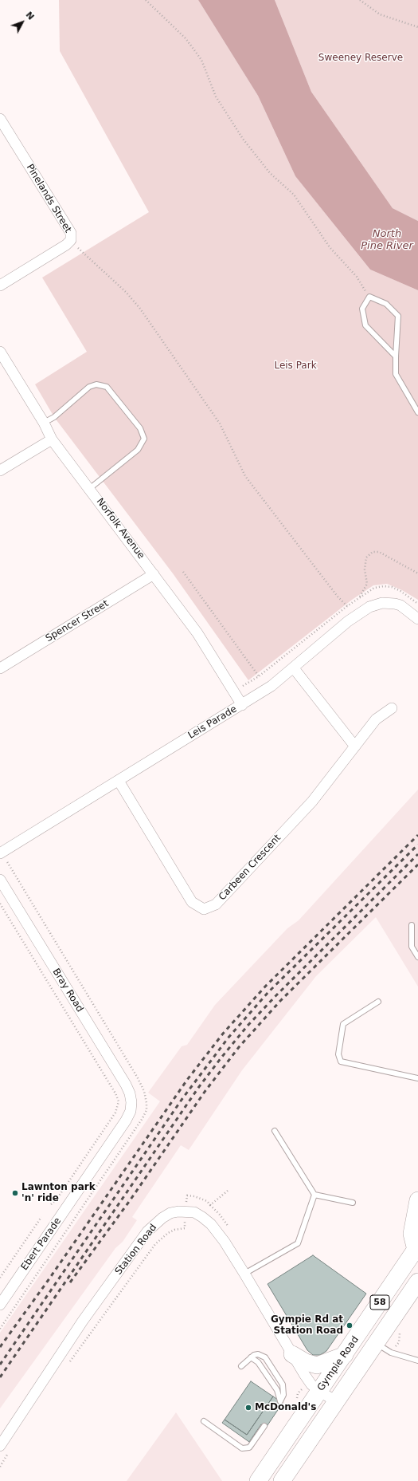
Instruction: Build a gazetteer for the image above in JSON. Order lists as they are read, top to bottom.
{
  "streets": {
    "highway": ["58", "Gympie Road"],
    "street": [
      "Pinelands Street",
      "Norfolk Avenue",
      "Spencer Street",
      "Leis Parade",
      "Carbeen Crescent",
      "Bray Road",
      "Ebert Parade",
      "Station Road"
    ]
  },
  "crossings": [
    ["Norfolk Avenue", "Spencer Street"],
    ["Norfolk Avenue", "Leis Parade"],
    ["Leis Parade", "Carbeen Crescent"],
    ["Bray Road", "Ebert Parade"],
    ["Station Road", "Gympie Road"]
  ],
  "water": ["North Pine River"],
  "parks": ["Sweeney Reserve", "Leis Park"],
  "places": ["Lawnton park 'n' ride", "Gympie Rd at Station Road", "McDonald's"],
  "north": "top right"
}
